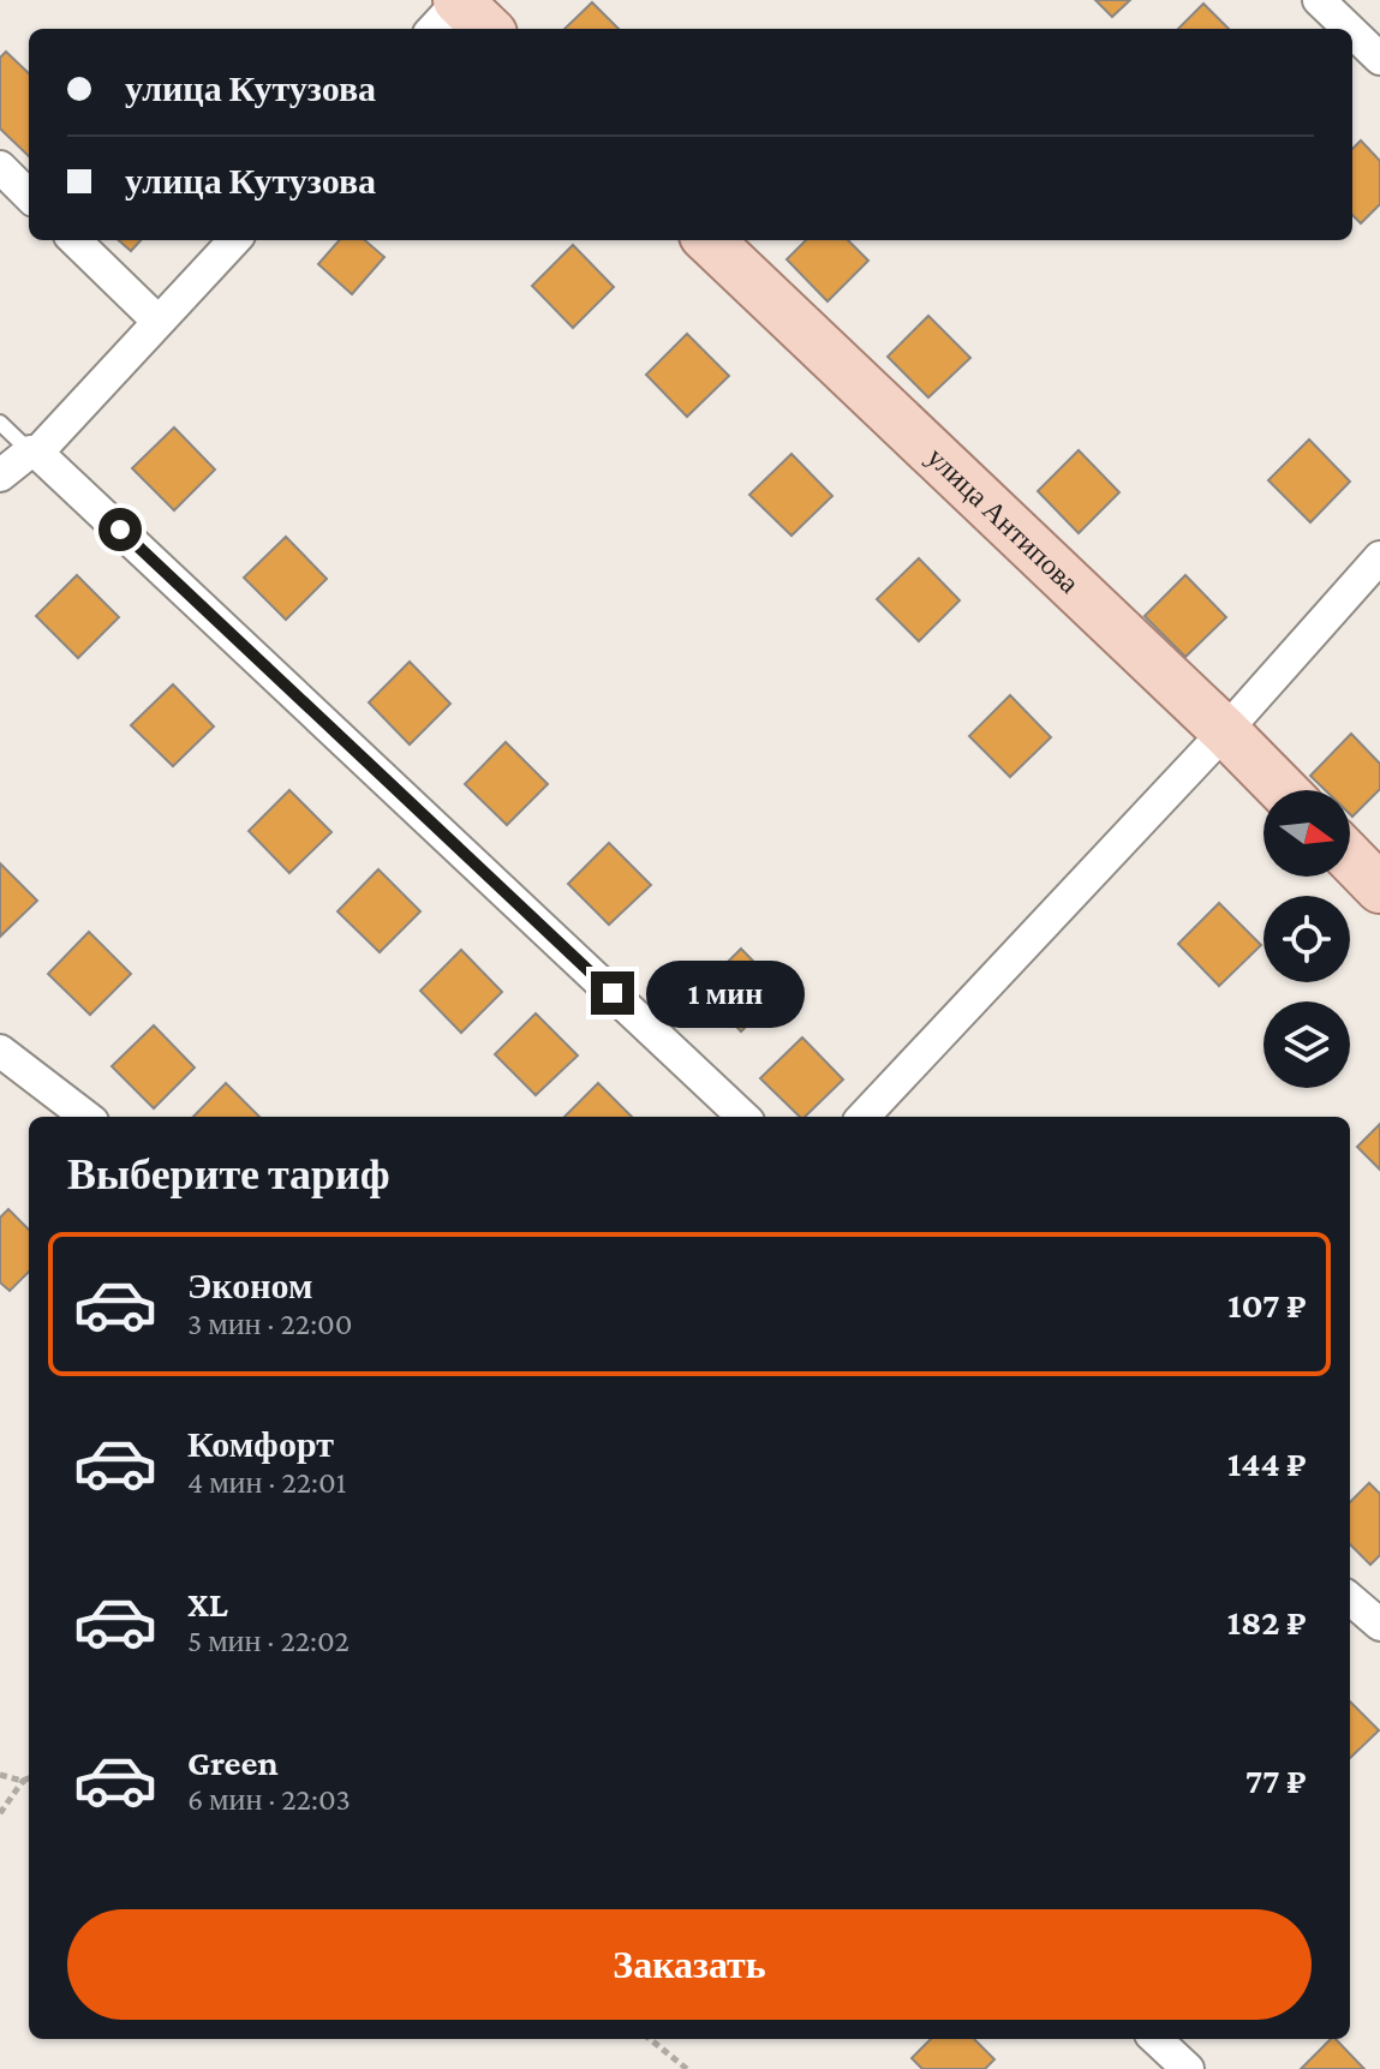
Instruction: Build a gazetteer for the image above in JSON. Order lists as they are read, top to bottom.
{
  "streets": {
    "main road": ["улица Антипова"]
  },
  "north": "right",
  "page": {
    "banner": ["улица Кутузова", "улица Кутузова"],
    "bubble": "1 мин",
    "heading": "Выберите тариф",
    "list": [
      {
        "name": "Эконом",
        "note": "3 мин · 22:00",
        "value": "107 ₽"
      },
      {
        "name": "Комфорт",
        "note": "4 мин · 22:01",
        "value": "144 ₽"
      },
      {
        "name": "XL",
        "note": "5 мин · 22:02",
        "value": "182 ₽"
      },
      {
        "name": "Green",
        "note": "6 мин · 22:03",
        "value": "77 ₽"
      }
    ],
    "buttons": "Заказать"
  }
}
